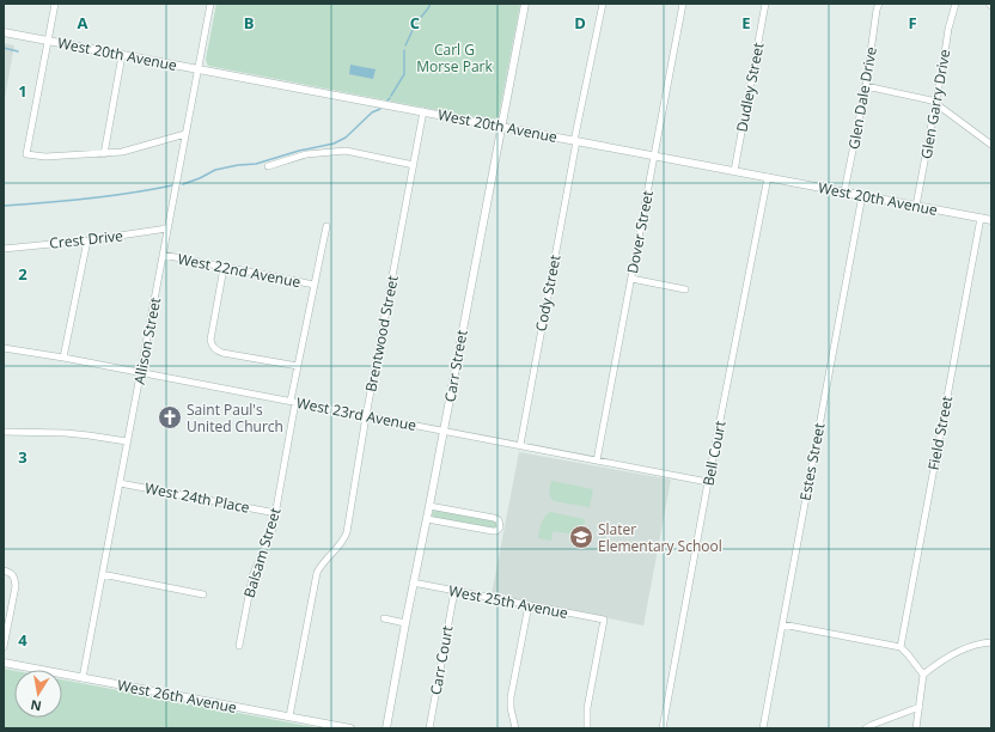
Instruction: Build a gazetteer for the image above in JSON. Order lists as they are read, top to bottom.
{
  "streets": {
    "street": [
      "West 20th Avenue",
      "Dudley Street",
      "Glen Dale Drive",
      "Glen Garry Drive",
      "Dover Street",
      "Crest Drive",
      "West 22nd Avenue",
      "Cody Street",
      "Brentwood Street",
      "Allison Street",
      "Carr Street",
      "West 23rd Avenue",
      "Field Street",
      "Bell Court",
      "Estes Street",
      "West 24th Place",
      "Balsam Street",
      "West 25th Avenue",
      "Carr Court",
      "West 26th Avenue"
    ]
  },
  "crossings": [
    ["West 20th Avenue", "Dudley Street"],
    ["West 20th Avenue", "Glen Dale Drive"],
    ["West 20th Avenue", "Glen Garry Drive"],
    ["West 20th Avenue", "Dover Street"],
    ["West 20th Avenue", "Cody Street"],
    ["West 20th Avenue", "Brentwood Street"],
    ["West 20th Avenue", "Allison Street"],
    ["West 20th Avenue", "Carr Street"],
    ["West 20th Avenue", "Field Street"],
    ["West 20th Avenue", "Bell Court"],
    ["West 20th Avenue", "Estes Street"],
    ["Dover Street", "West 23rd Avenue"],
    ["Crest Drive", "Allison Street"],
    ["West 22nd Avenue", "Allison Street"],
    ["West 22nd Avenue", "Balsam Street"],
    ["Cody Street", "West 23rd Avenue"],
    ["Brentwood Street", "West 23rd Avenue"],
    ["Brentwood Street", "West 26th Avenue"],
    ["Allison Street", "West 23rd Avenue"],
    ["Allison Street", "West 24th Place"],
    ["Allison Street", "West 26th Avenue"],
    ["Carr Street", "West 23rd Avenue"],
    ["Carr Street", "West 25th Avenue"],
    ["West 23rd Avenue", "Bell Court"],
    ["West 23rd Avenue", "Balsam Street"],
    ["West 24th Place", "Balsam Street"],
    ["West 25th Avenue", "Carr Court"]
  ],
  "parks": ["Carl G Morse Park"],
  "places": {
    "church": ["Saint Paul's United Church"],
    "school or university": ["Slater Elementary School"]
  },
  "north": "bottom",
  "grid": {
    "columns": [
      "A",
      "B",
      "C",
      "D",
      "E",
      "F"
    ],
    "rows": [
      "1",
      "2",
      "3",
      "4"
    ]
  }
}
